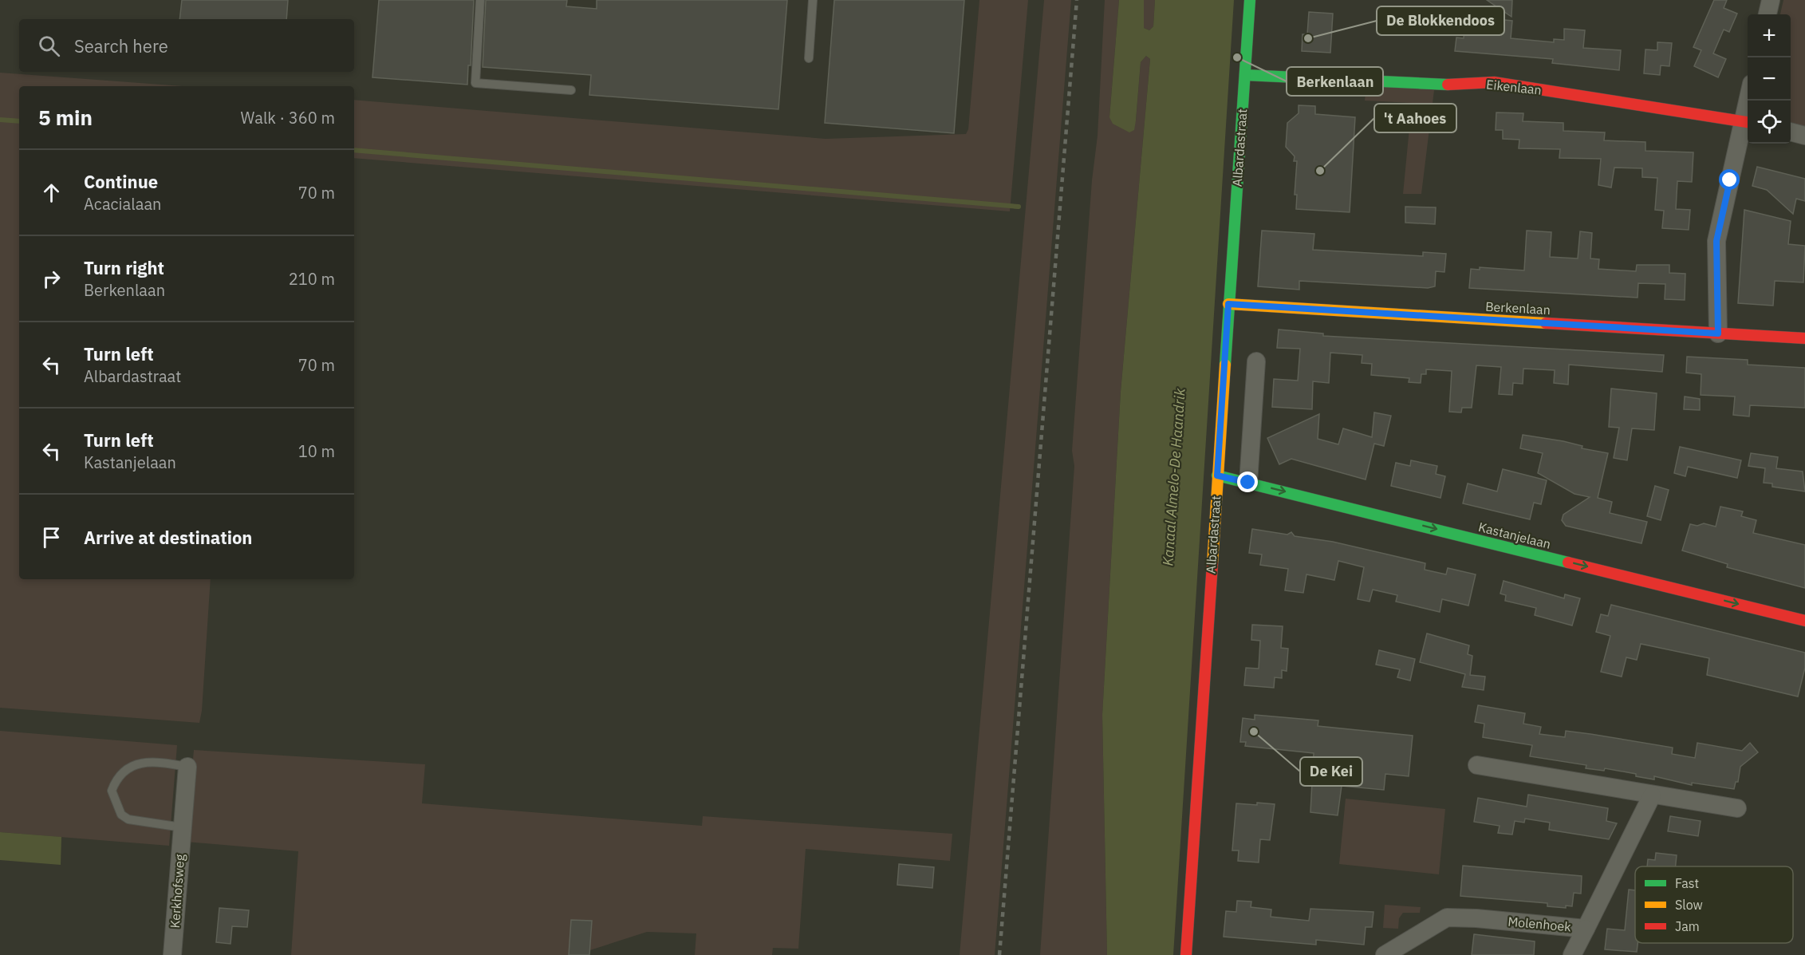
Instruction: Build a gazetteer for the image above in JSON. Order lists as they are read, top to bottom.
{
  "streets": {
    "street": [
      "Eikenlaan",
      "Albardastraat",
      "Berkenlaan",
      "Kastanjelaan",
      "Kerkhofsweg",
      "Molenhoek"
    ]
  },
  "crossings": [
    ["Eikenlaan", "Albardastraat"],
    ["Albardastraat", "Berkenlaan"],
    ["Albardastraat", "Kastanjelaan"]
  ],
  "one_way": ["Kastanjelaan"],
  "water": ["Kanaal Almelo-De Haandrik"],
  "places": [
    "De Blokkendoos",
    "Berkenlaan",
    "'t Aahoes",
    "De Kei"
  ],
  "legend": ["Fast", "Slow", "Jam"],
  "page": {
    "map_buttons": ["+", "−"],
    "search": "Search here",
    "heading": ["5 min", "Walk · 360 m"],
    "list": [
      ["Continue", "Acacialaan", "70 m"],
      ["Turn right", "Berkenlaan", "210 m"],
      ["Turn left", "Albardastraat", "70 m"],
      ["Turn left", "Kastanjelaan", "10 m"],
      "Arrive at destination"
    ]
  }
}
